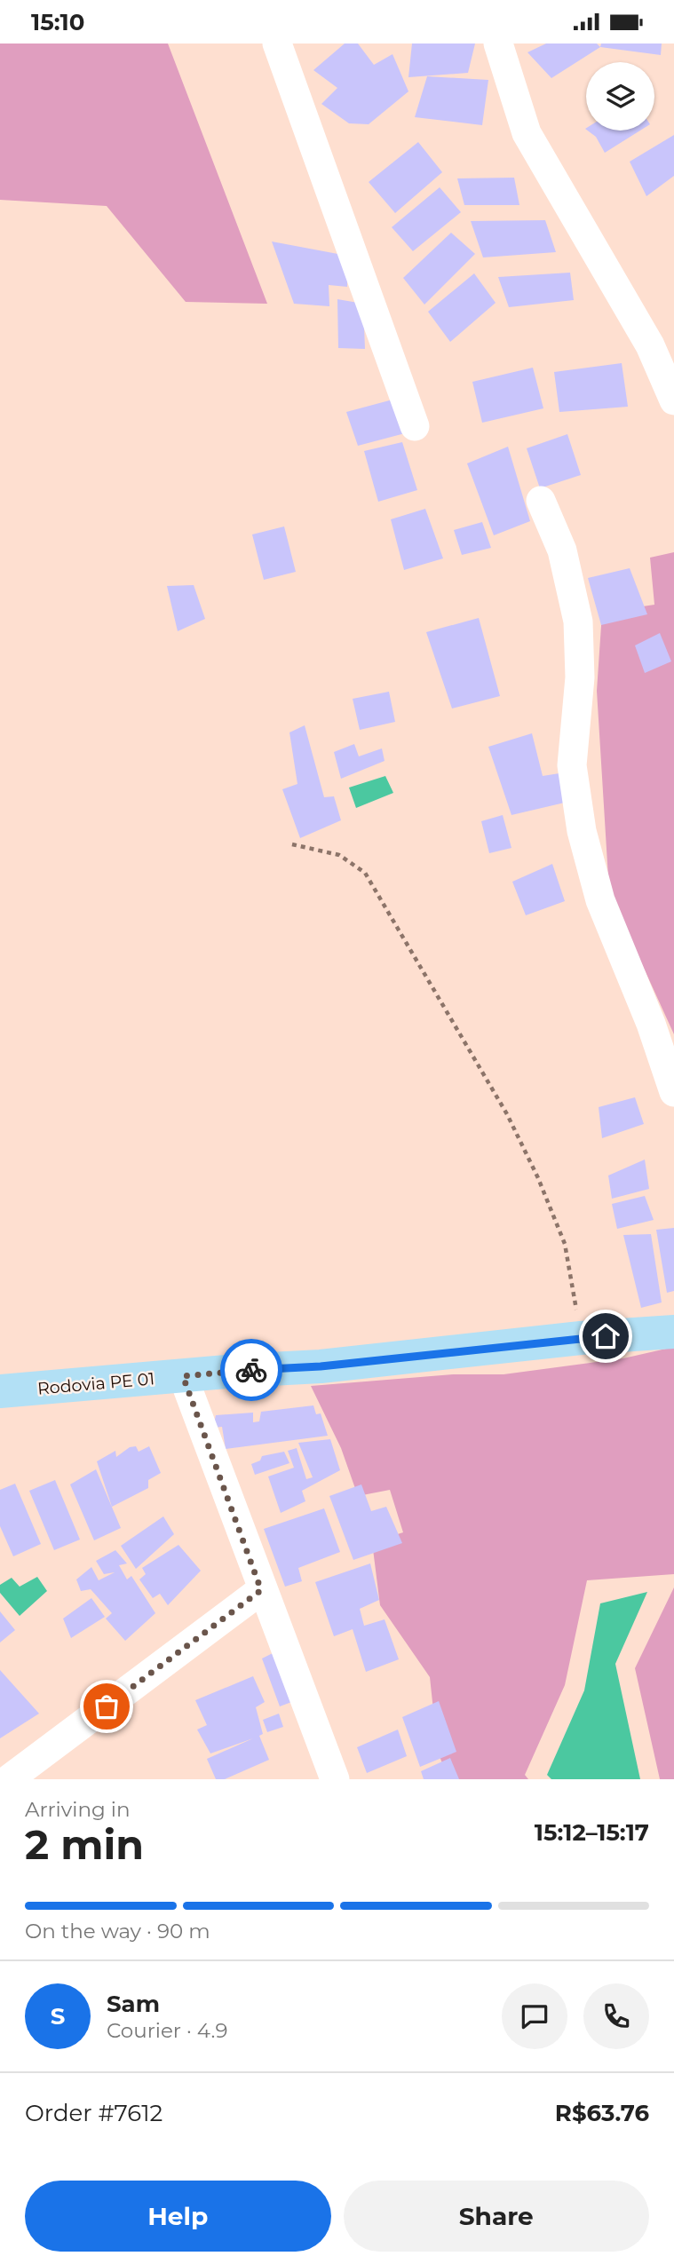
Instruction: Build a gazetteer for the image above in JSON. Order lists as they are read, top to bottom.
{
  "streets": {
    "main road": ["Rodovia PE 01"]
  },
  "page": {
    "status": "15:10",
    "heading": ["2 min", "Arriving in", "15:12–15:17"],
    "panel": [
      "Sam",
      "Courier · 4.9",
      "Order #7612",
      "R$63.76"
    ],
    "bar": "On the way · 90 m",
    "round": "S",
    "buttons": ["Help", "Share"]
  }
}
